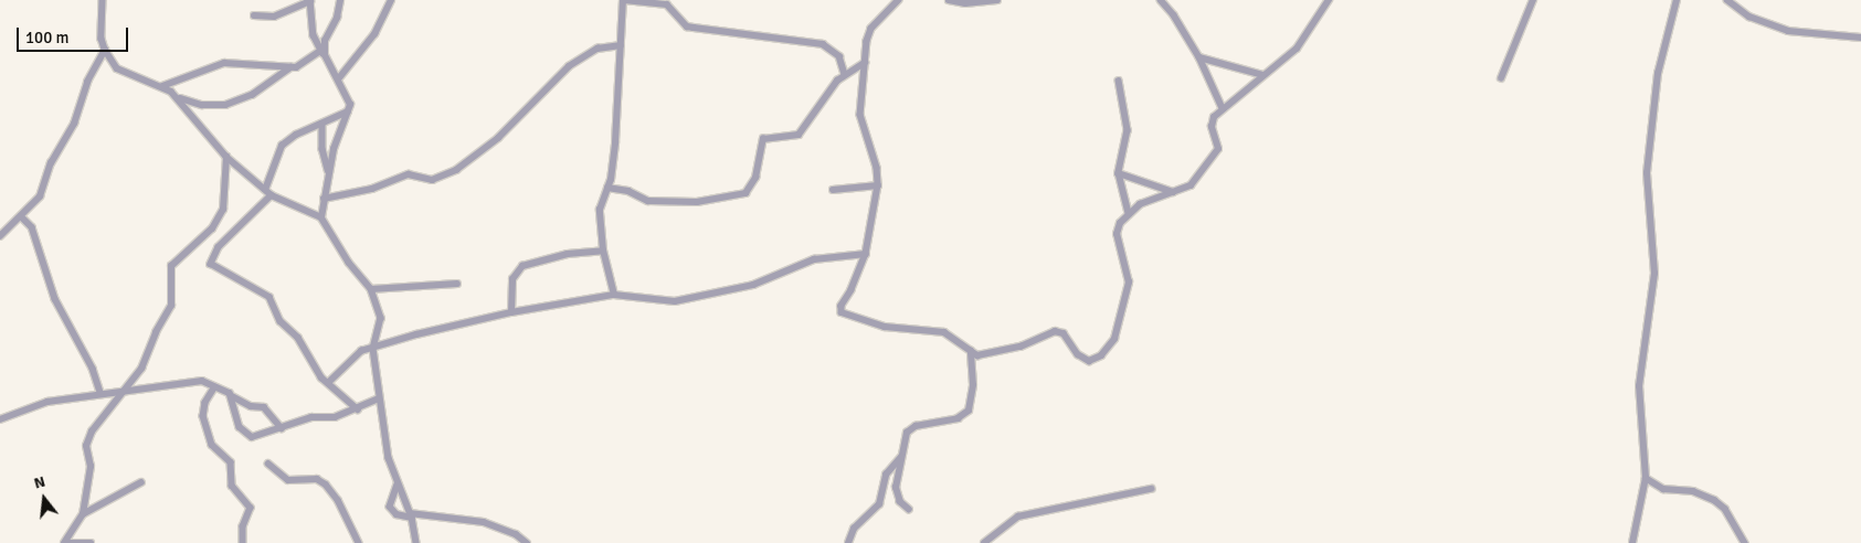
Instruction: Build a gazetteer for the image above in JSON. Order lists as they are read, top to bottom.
{
  "scale_bar": "100 m",
  "north": "top"
}
